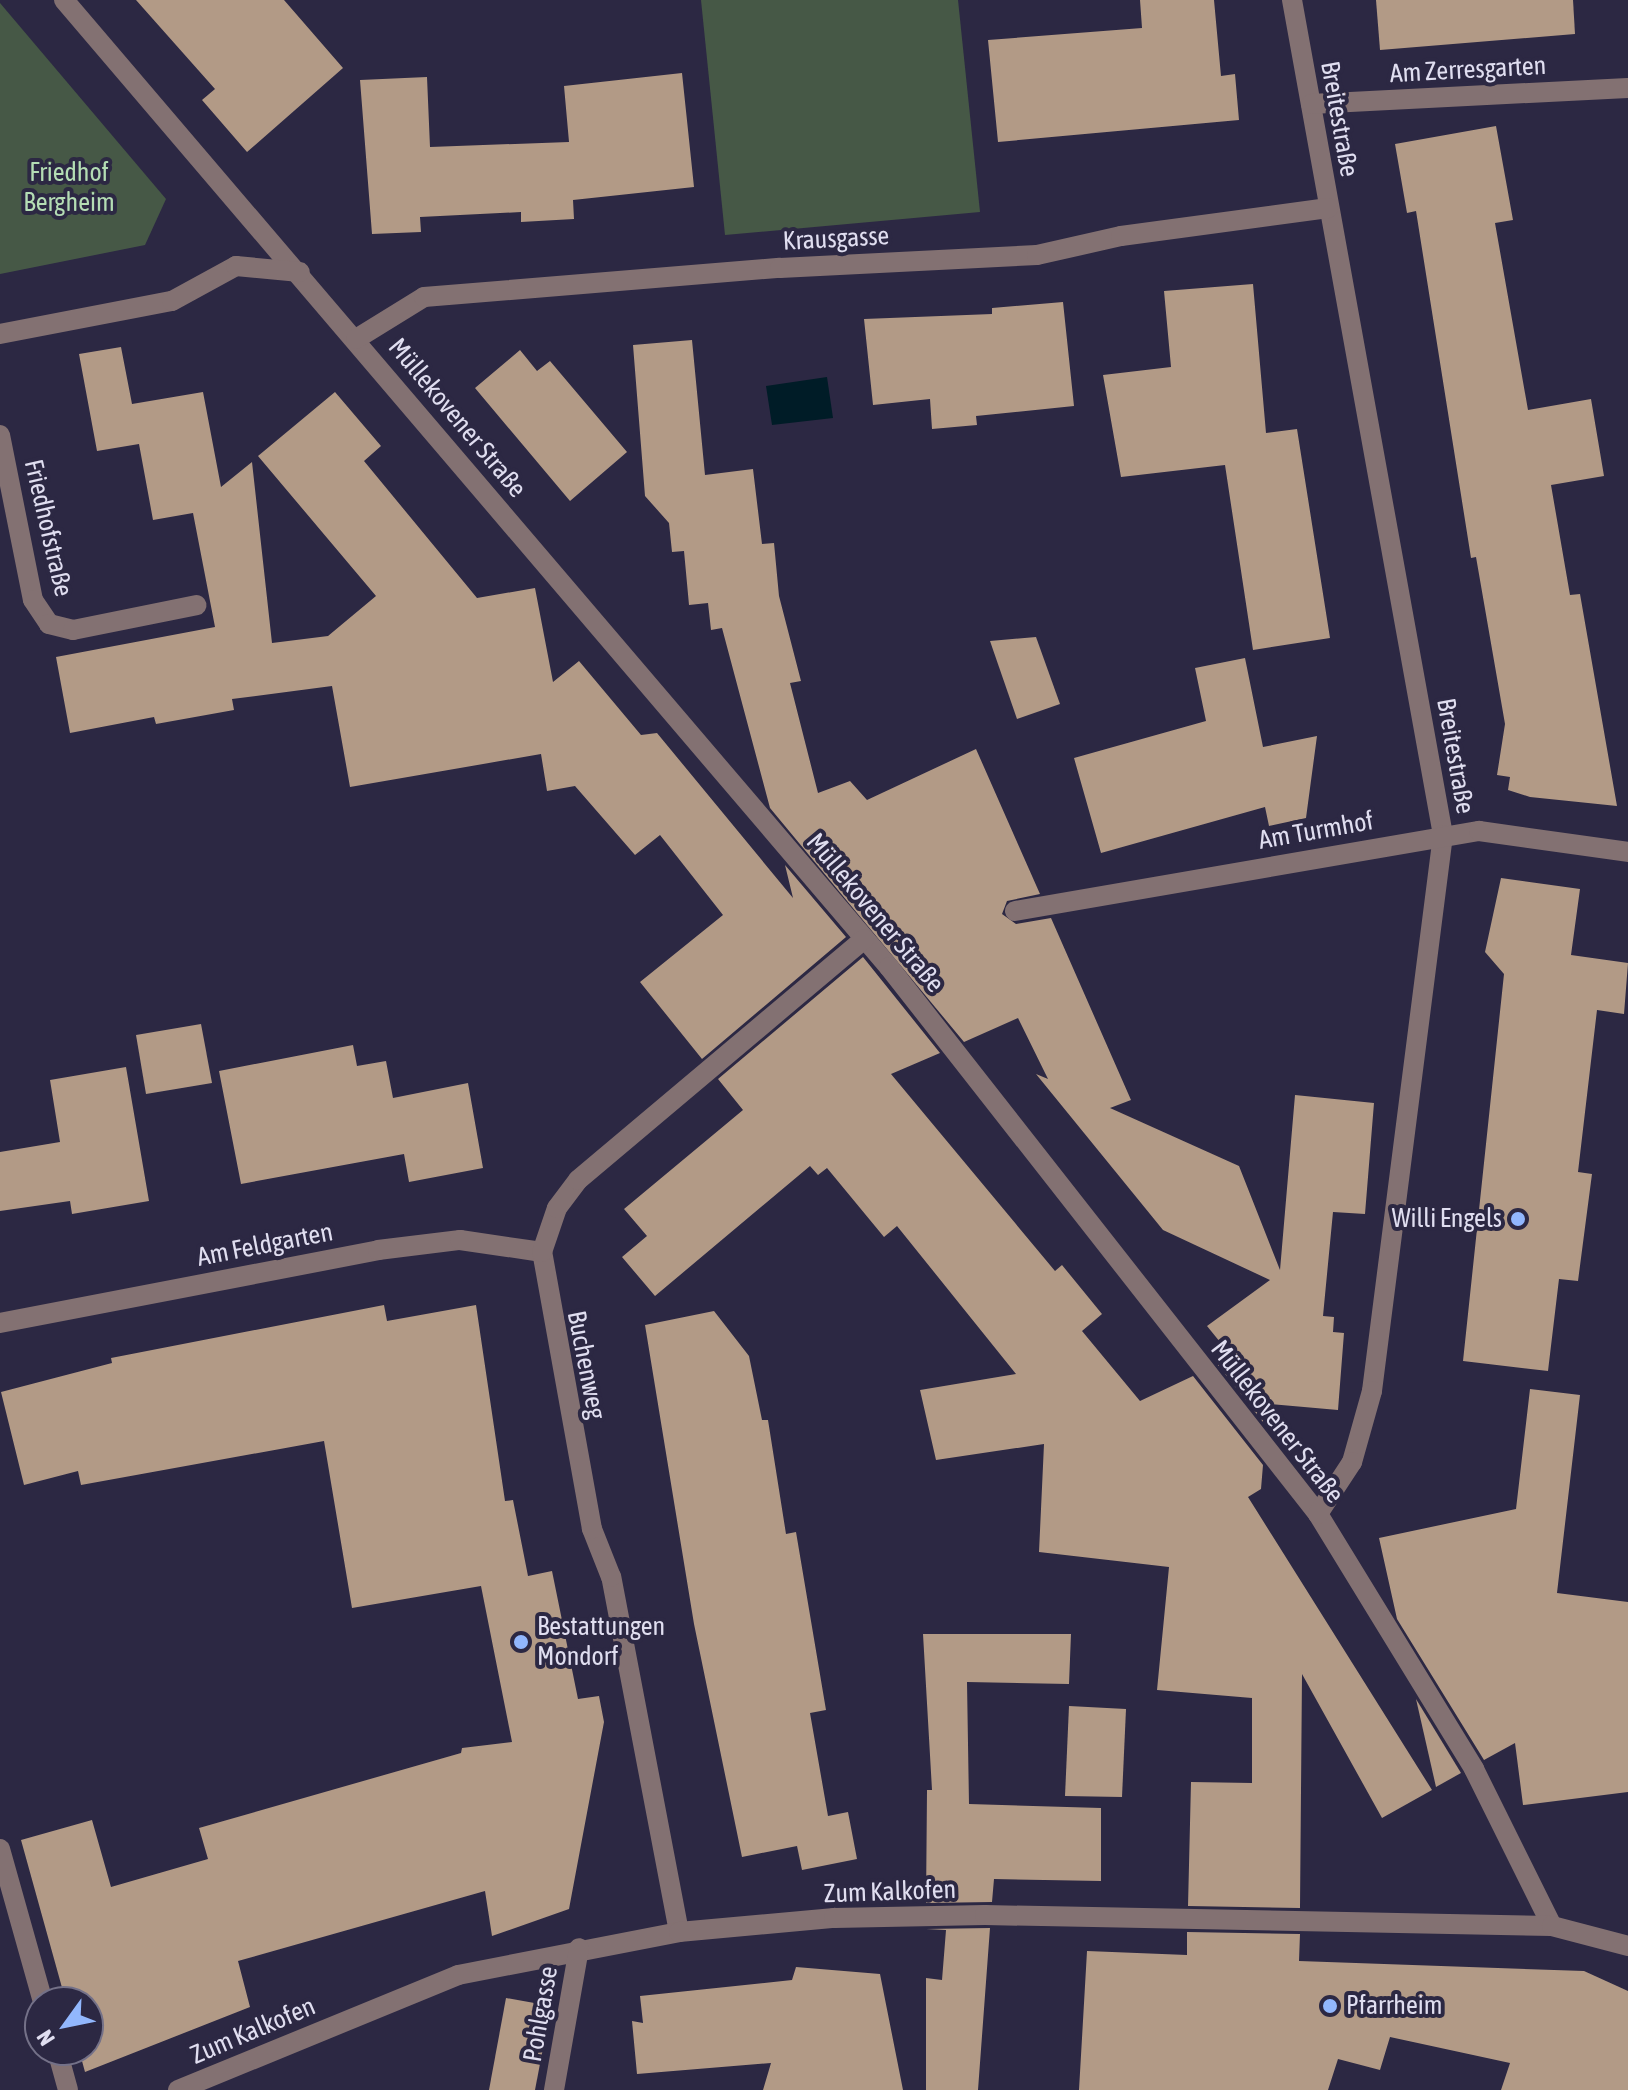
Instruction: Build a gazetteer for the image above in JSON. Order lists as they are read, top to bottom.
{
  "streets": {
    "street": [
      "Am Zerresgarten",
      "Breitestraße",
      "Krausgasse",
      "Müllekovener Straße",
      "Friedhofstraße",
      "Am Turmhof",
      "Am Feldgarten",
      "Buchenweg",
      "Zum Kalkofen",
      "Pohlgasse"
    ]
  },
  "crossings": [
    ["Am Zerresgarten", "Breitestraße"],
    ["Breitestraße", "Krausgasse"],
    ["Breitestraße", "Müllekovener Straße"],
    ["Breitestraße", "Am Turmhof"],
    ["Krausgasse", "Müllekovener Straße"],
    ["Müllekovener Straße", "Buchenweg"],
    ["Müllekovener Straße", "Zum Kalkofen"],
    ["Am Feldgarten", "Buchenweg"],
    ["Buchenweg", "Zum Kalkofen"],
    ["Zum Kalkofen", "Pohlgasse"]
  ],
  "parks": ["Friedhof Bergheim"],
  "places": ["Willi Engels", "Bestattungen Mondorf", "Pfarrheim"],
  "north": "bottom left"
}
